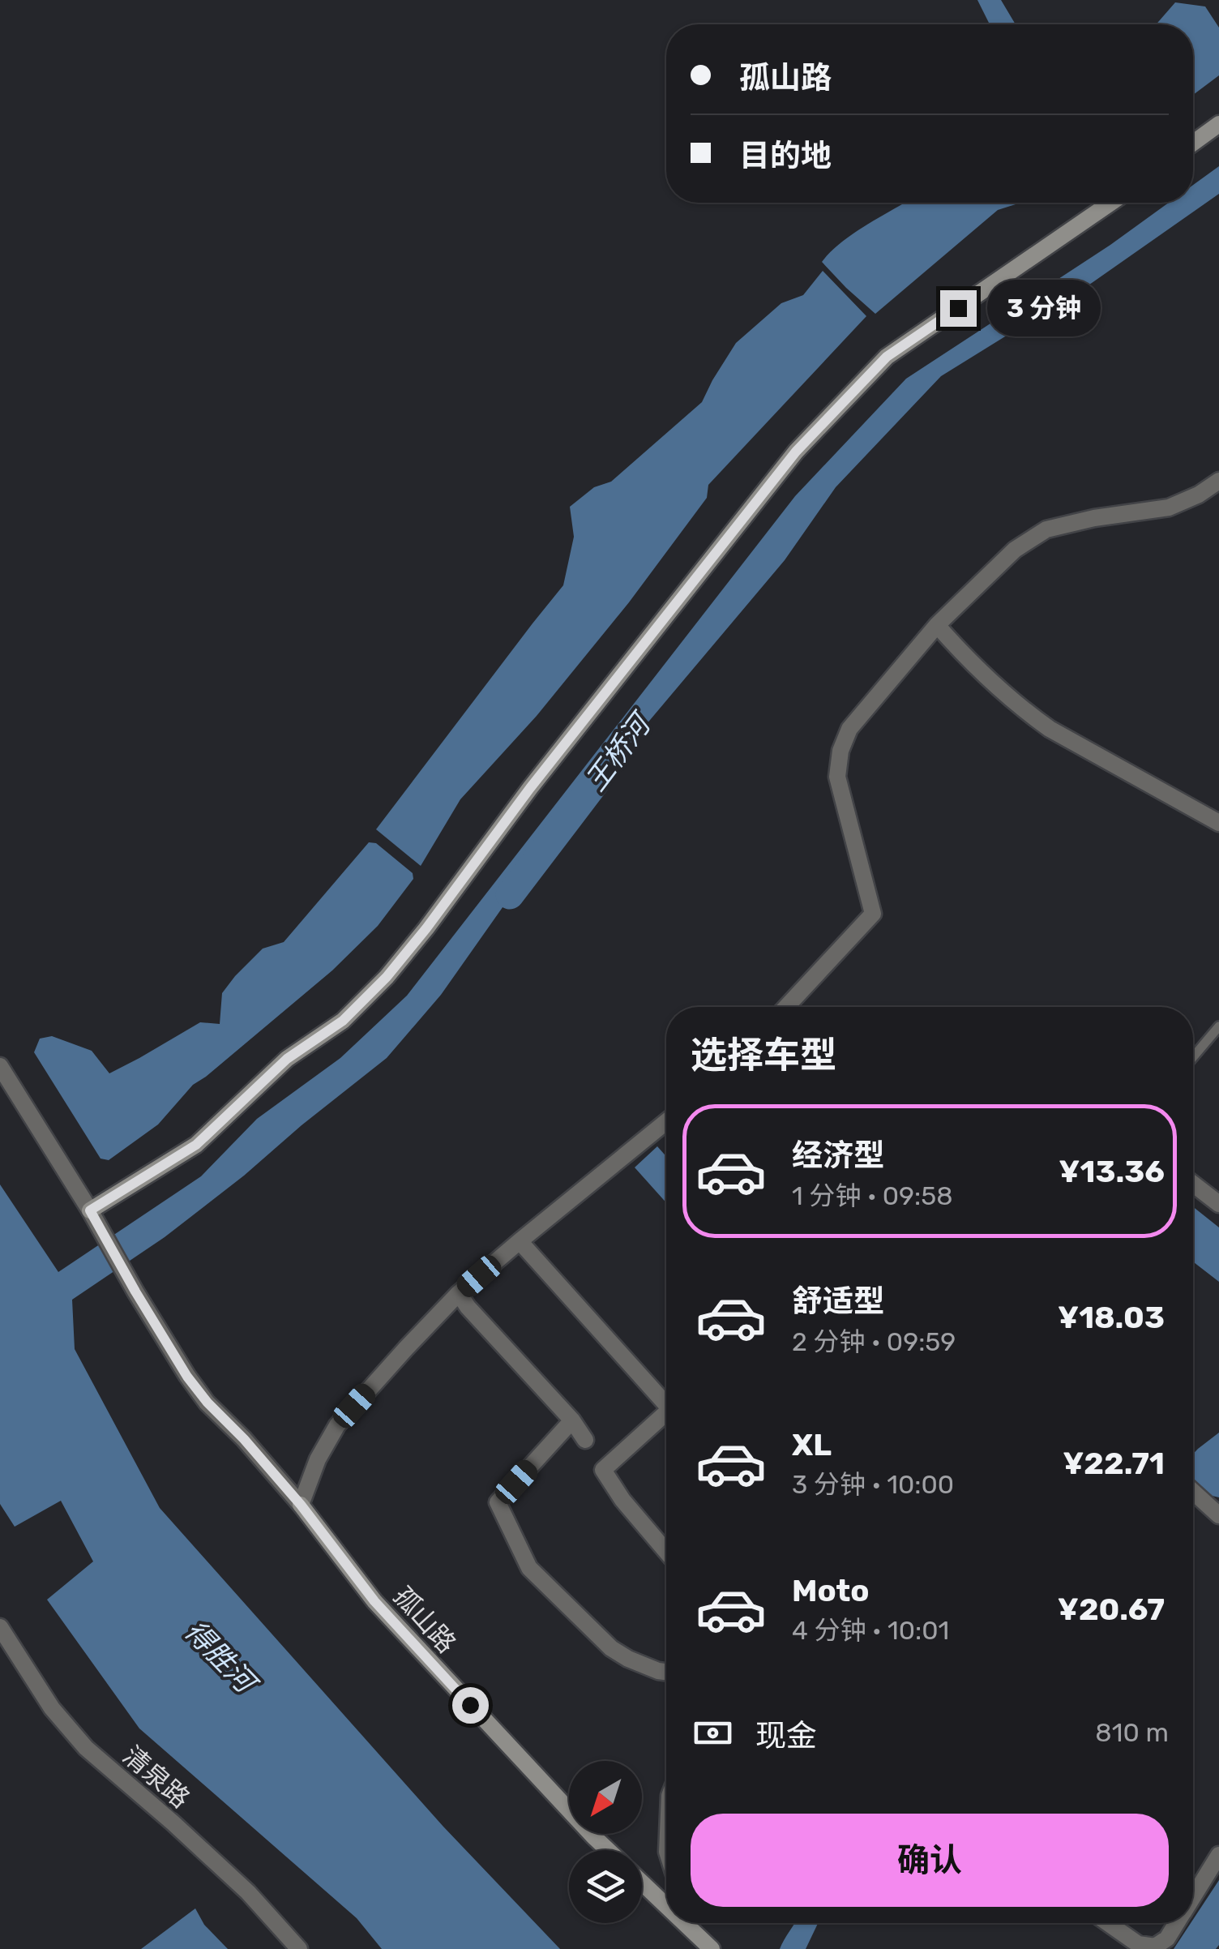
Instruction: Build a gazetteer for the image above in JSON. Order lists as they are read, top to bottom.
{
  "streets": {
    "street": ["孤山路", "清泉路"]
  },
  "water": ["王桥河", "得胜河"],
  "north": "bottom left",
  "page": {
    "banner": ["孤山路", "目的地"],
    "bubble": "3 分钟",
    "heading": "选择车型",
    "list": [
      {
        "name": "经济型",
        "note": "1 分钟 · 09:58",
        "value": "¥13.36"
      },
      {
        "name": "舒适型",
        "note": "2 分钟 · 09:59",
        "value": "¥18.03"
      },
      {
        "name": "XL",
        "note": "3 分钟 · 10:00",
        "value": "¥22.71"
      },
      {
        "name": "Moto",
        "note": "4 分钟 · 10:01",
        "value": "¥20.67"
      }
    ],
    "pay": ["现金", "810 m"],
    "buttons": "确认"
  }
}
